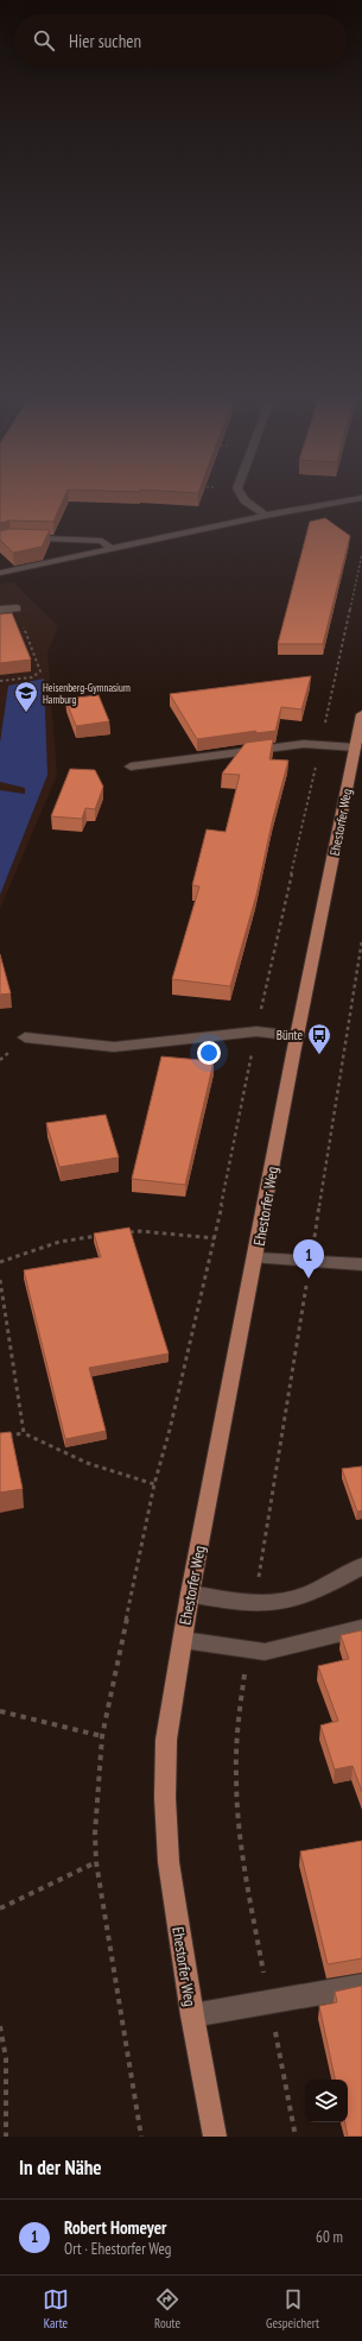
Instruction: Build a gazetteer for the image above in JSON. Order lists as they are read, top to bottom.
{
  "streets": {
    "main road": ["Ehestorfer Weg"]
  },
  "places": {
    "school or university": ["Heisenberg-Gymnasium Hamburg"],
    "bus stop": ["Bünte"]
  },
  "page": {
    "search": "Hier suchen",
    "pins": "1",
    "heading": "In der Nähe",
    "list": [
      {
        "mark": "1",
        "name": "Robert Homeyer",
        "note": "Ort · Ehestorfer Weg",
        "value": "60 m"
      }
    ],
    "nav": ["Karte", "Route", "Gespeichert"]
  }
}
